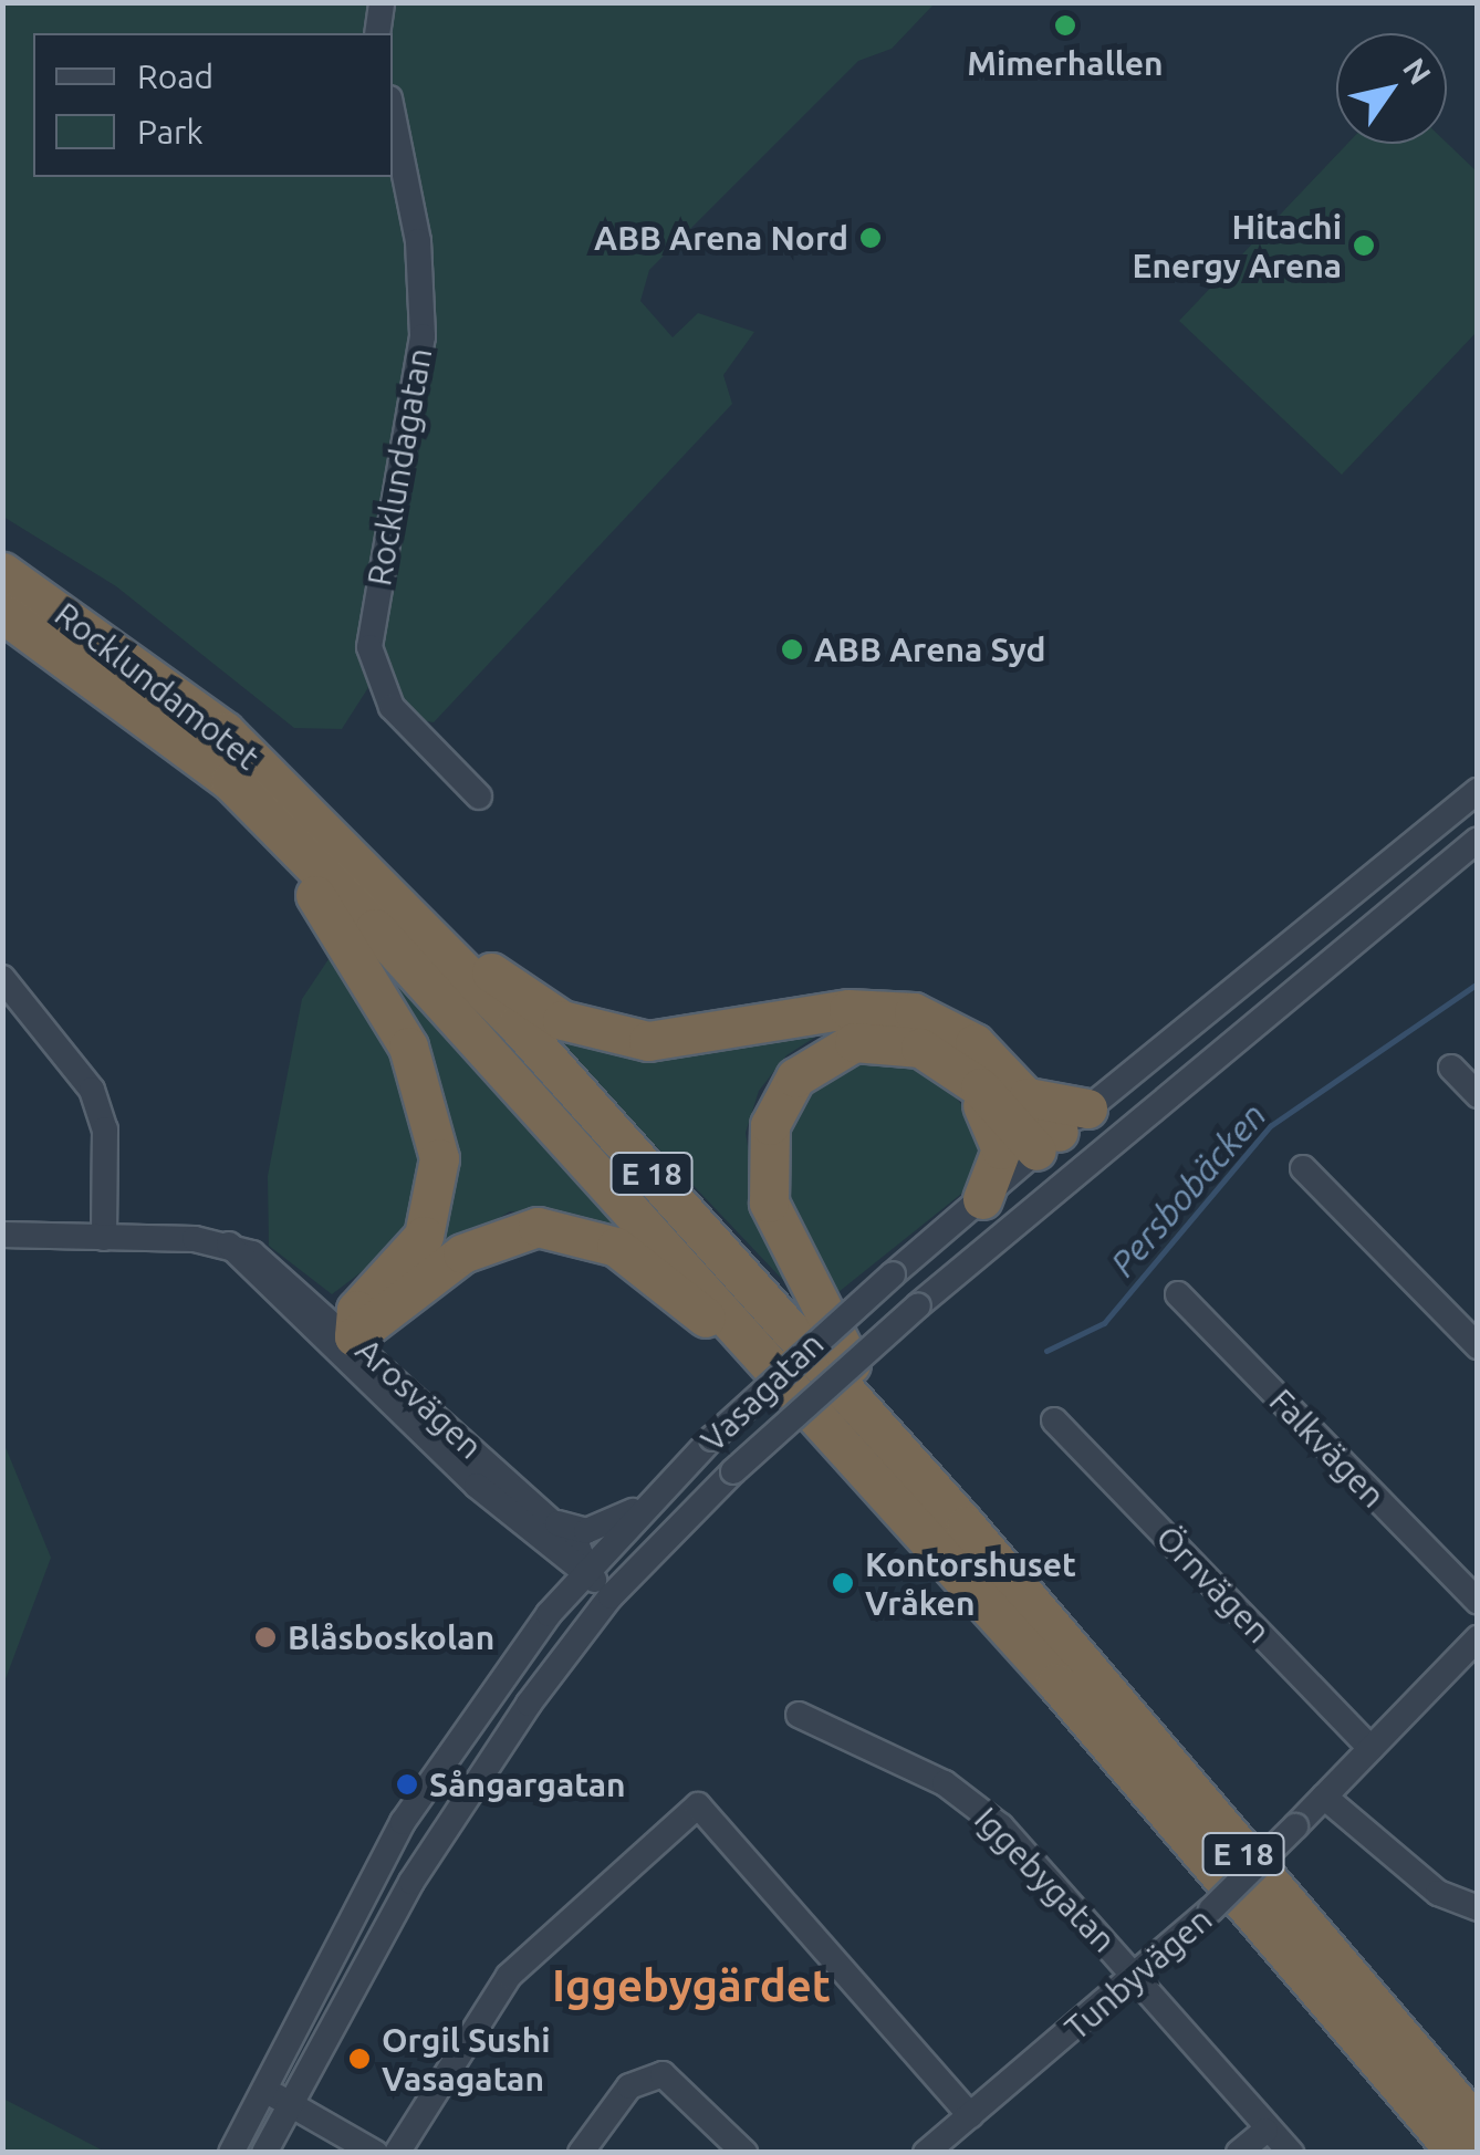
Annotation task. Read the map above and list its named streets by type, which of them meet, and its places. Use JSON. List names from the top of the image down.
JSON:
{
  "streets": {
    "highway": ["Rocklundamotet", "E 18"],
    "street": [
      "Rocklundagatan",
      "Vasagatan",
      "Arosvägen",
      "Falkvägen",
      "Örnvägen",
      "Iggebygatan",
      "Tunbyvägen"
    ]
  },
  "crossings": [
    ["Rocklundamotet", "E 18"],
    ["E 18", "Vasagatan"],
    ["E 18", "Arosvägen"],
    ["Vasagatan", "Arosvägen"],
    ["Örnvägen", "Tunbyvägen"],
    ["Iggebygatan", "Tunbyvägen"]
  ],
  "districts": ["Iggebygärdet"],
  "water": ["Persbobäcken"],
  "places": [
    "Mimerhallen",
    "ABB Arena Nord",
    "Hitachi Energy Arena",
    "ABB Arena Syd",
    "Kontorshuset Vråken",
    "Blåsboskolan",
    "Sångargatan",
    "Orgil Sushi Vasagatan"
  ],
  "legend": ["Road", "Park"],
  "north": "top right"
}
